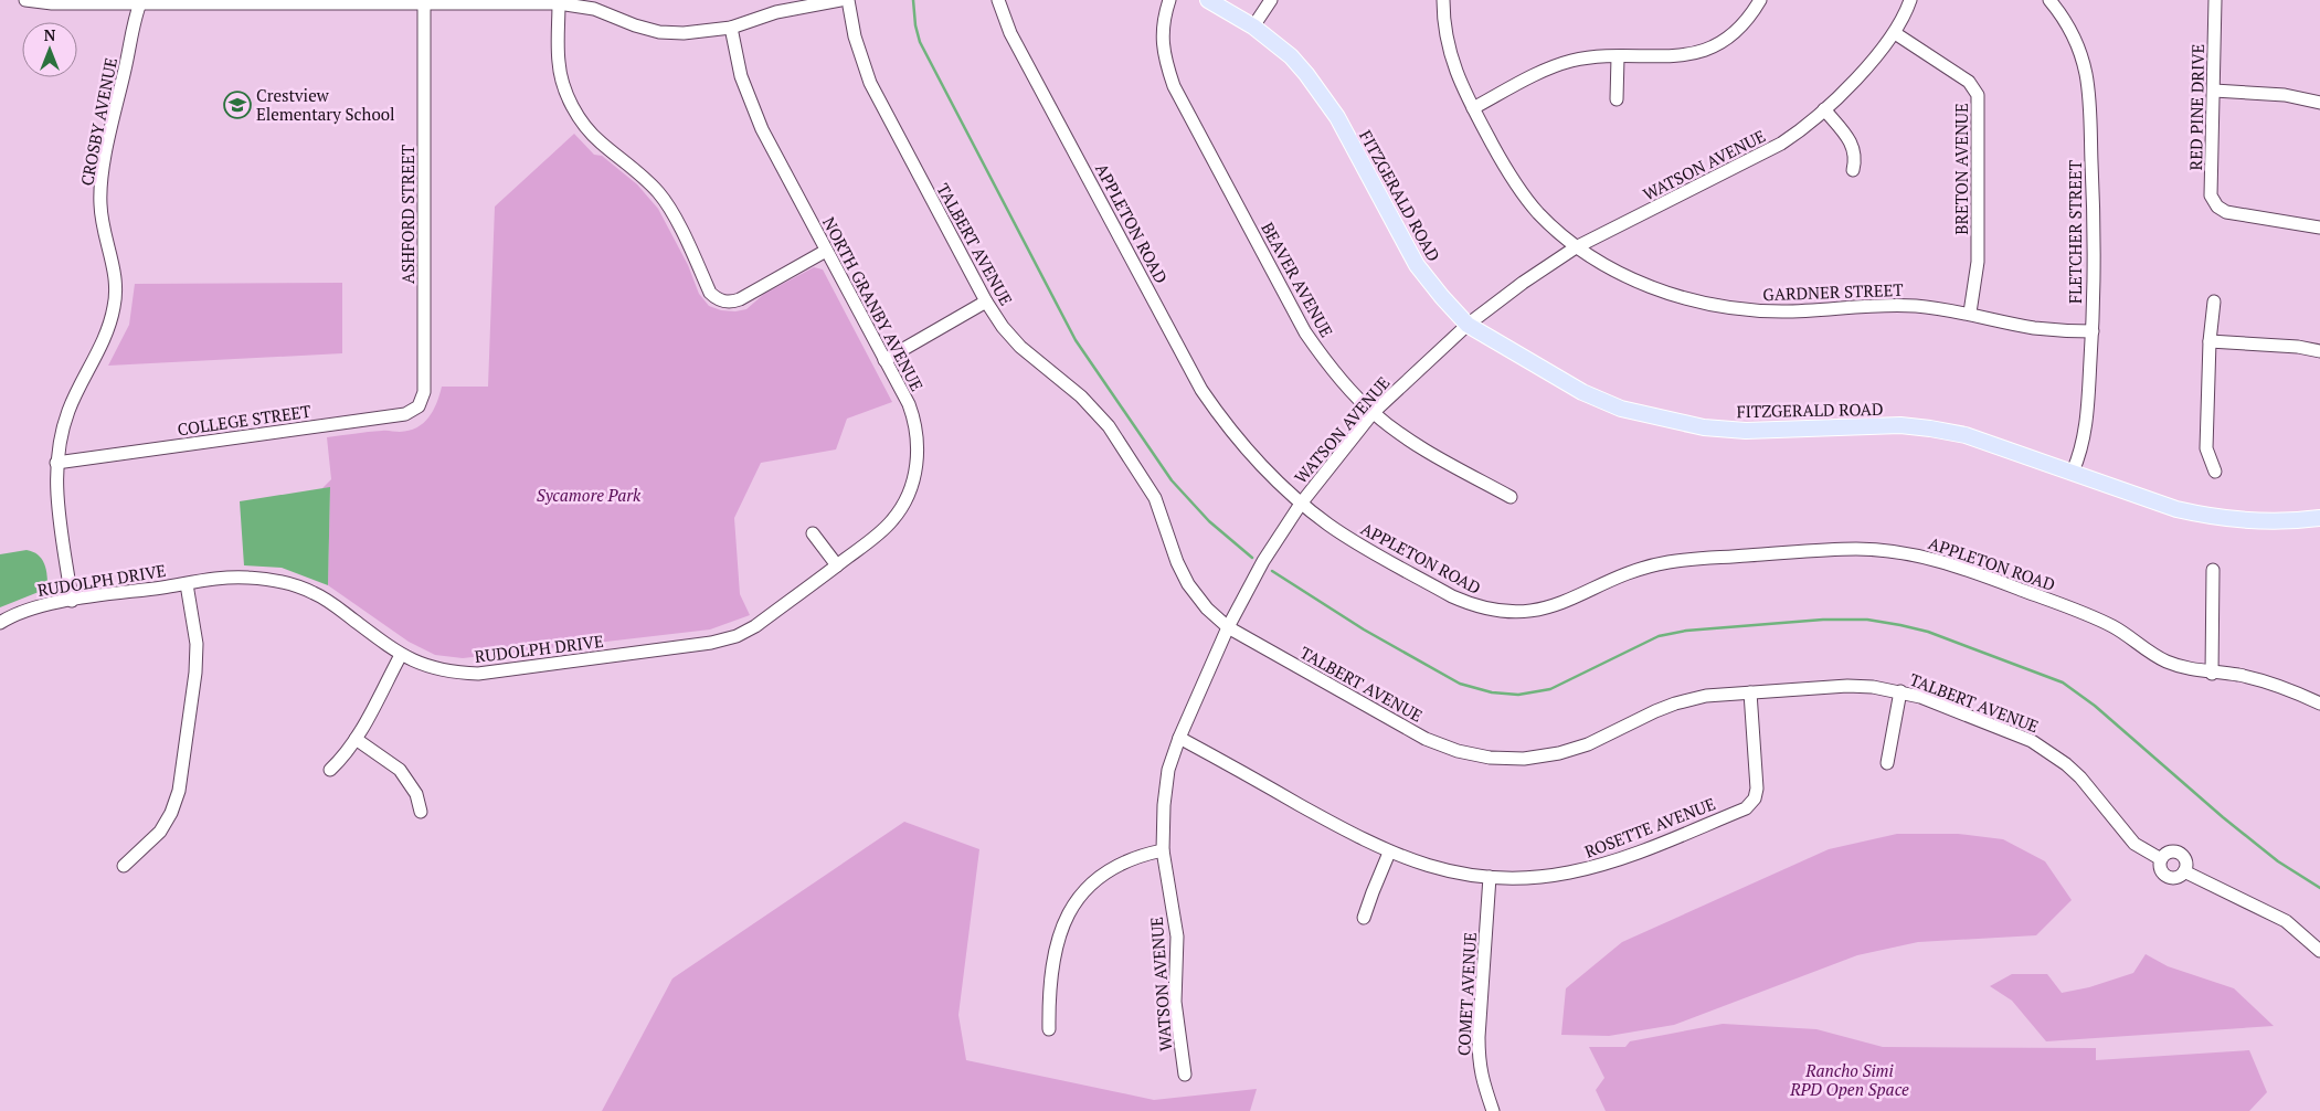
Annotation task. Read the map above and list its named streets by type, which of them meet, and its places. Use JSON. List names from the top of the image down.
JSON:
{
  "streets": {
    "main road": ["FITZGERALD ROAD"],
    "street": [
      "RED PINE DRIVE",
      "CROSBY AVENUE",
      "WATSON AVENUE",
      "BRETON AVENUE",
      "ASHFORD STREET",
      "APPLETON ROAD",
      "FLETCHER STREET",
      "TALBERT AVENUE",
      "BEAVER AVENUE",
      "GARDNER STREET",
      "NORTH GRANBY AVENUE",
      "COLLEGE STREET",
      "RUDOLPH DRIVE",
      "ROSETTE AVENUE",
      "COMET AVENUE"
    ]
  },
  "crossings": [
    ["CROSBY AVENUE", "COLLEGE STREET"],
    ["CROSBY AVENUE", "RUDOLPH DRIVE"],
    ["WATSON AVENUE", "BRETON AVENUE"],
    ["WATSON AVENUE", "FITZGERALD ROAD"],
    ["WATSON AVENUE", "APPLETON ROAD"],
    ["WATSON AVENUE", "TALBERT AVENUE"],
    ["WATSON AVENUE", "BEAVER AVENUE"],
    ["WATSON AVENUE", "GARDNER STREET"],
    ["WATSON AVENUE", "ROSETTE AVENUE"],
    ["BRETON AVENUE", "GARDNER STREET"],
    ["FITZGERALD ROAD", "FLETCHER STREET"],
    ["ASHFORD STREET", "COLLEGE STREET"],
    ["FLETCHER STREET", "GARDNER STREET"],
    ["TALBERT AVENUE", "ROSETTE AVENUE"],
    ["NORTH GRANBY AVENUE", "RUDOLPH DRIVE"],
    ["ROSETTE AVENUE", "COMET AVENUE"]
  ],
  "parks": ["Sycamore Park", "Rancho Simi RPD Open Space"],
  "places": {
    "school or university": ["Crestview Elementary School"]
  },
  "north": "top"
}
